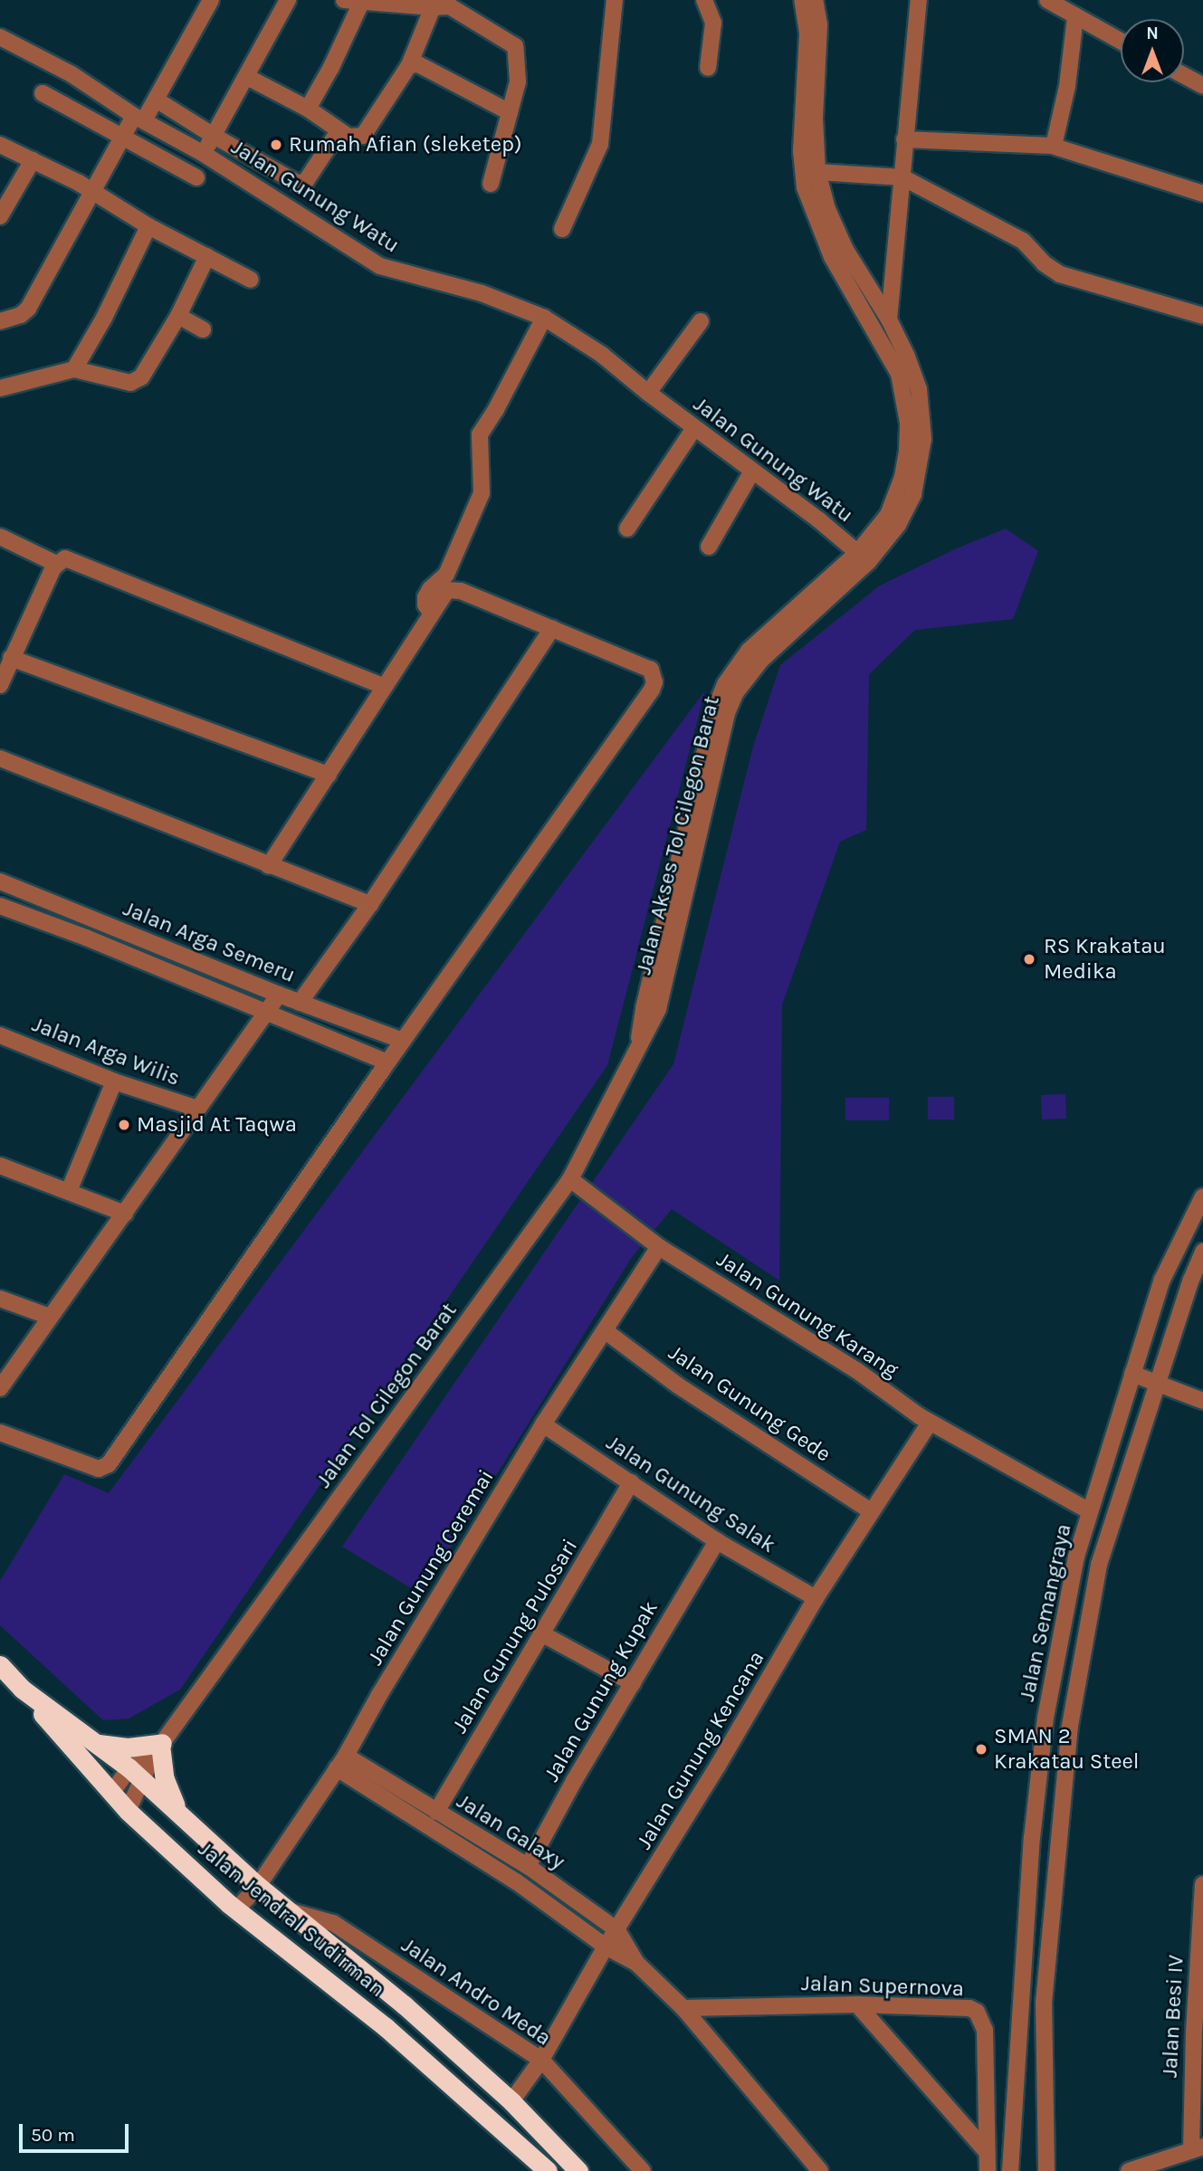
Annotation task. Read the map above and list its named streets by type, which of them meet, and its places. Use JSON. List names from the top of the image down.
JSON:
{
  "streets": {
    "highway": ["Jalan Jendral Sudirman"],
    "street": [
      "Jalan Gunung Watu",
      "Jalan Akses Tol Cilegon Barat",
      "Jalan Arga Semeru",
      "Jalan Arga Wilis",
      "Jalan Gunung Karang",
      "Jalan Tol Cilegon Barat",
      "Jalan Gunung Gede",
      "Jalan Gunung Salak",
      "Jalan Gunung Ceremai",
      "Jalan Semangraya",
      "Jalan Gunung Pulosari",
      "Jalan Gunung Kupak",
      "Jalan Gunung Kencana",
      "Jalan Galaxy",
      "Jalan Supernova",
      "Jalan Andro Meda",
      "Jalan Besi IV"
    ]
  },
  "crossings": [
    ["Jalan Gunung Watu", "Jalan Akses Tol Cilegon Barat"],
    ["Jalan Akses Tol Cilegon Barat", "Jalan Tol Cilegon Barat"],
    ["Jalan Gunung Karang", "Jalan Tol Cilegon Barat"],
    ["Jalan Gunung Karang", "Jalan Gunung Ceremai"],
    ["Jalan Gunung Karang", "Jalan Semangraya"],
    ["Jalan Gunung Karang", "Jalan Gunung Kencana"],
    ["Jalan Gunung Gede", "Jalan Gunung Ceremai"],
    ["Jalan Gunung Gede", "Jalan Gunung Kencana"],
    ["Jalan Gunung Salak", "Jalan Gunung Ceremai"],
    ["Jalan Gunung Salak", "Jalan Gunung Pulosari"],
    ["Jalan Gunung Salak", "Jalan Gunung Kupak"],
    ["Jalan Gunung Salak", "Jalan Gunung Kencana"],
    ["Jalan Gunung Ceremai", "Jalan Galaxy"],
    ["Jalan Gunung Ceremai", "Jalan Jendral Sudirman"],
    ["Jalan Gunung Pulosari", "Jalan Galaxy"],
    ["Jalan Gunung Kupak", "Jalan Galaxy"],
    ["Jalan Gunung Kencana", "Jalan Galaxy"],
    ["Jalan Gunung Kencana", "Jalan Andro Meda"],
    ["Jalan Galaxy", "Jalan Supernova"]
  ],
  "places": [
    "Rumah Afian (sleketep)",
    "RS Krakatau Medika",
    "Masjid At Taqwa",
    "SMAN 2 Krakatau Steel"
  ],
  "scale_bar": "50 m",
  "north": "top"
}
